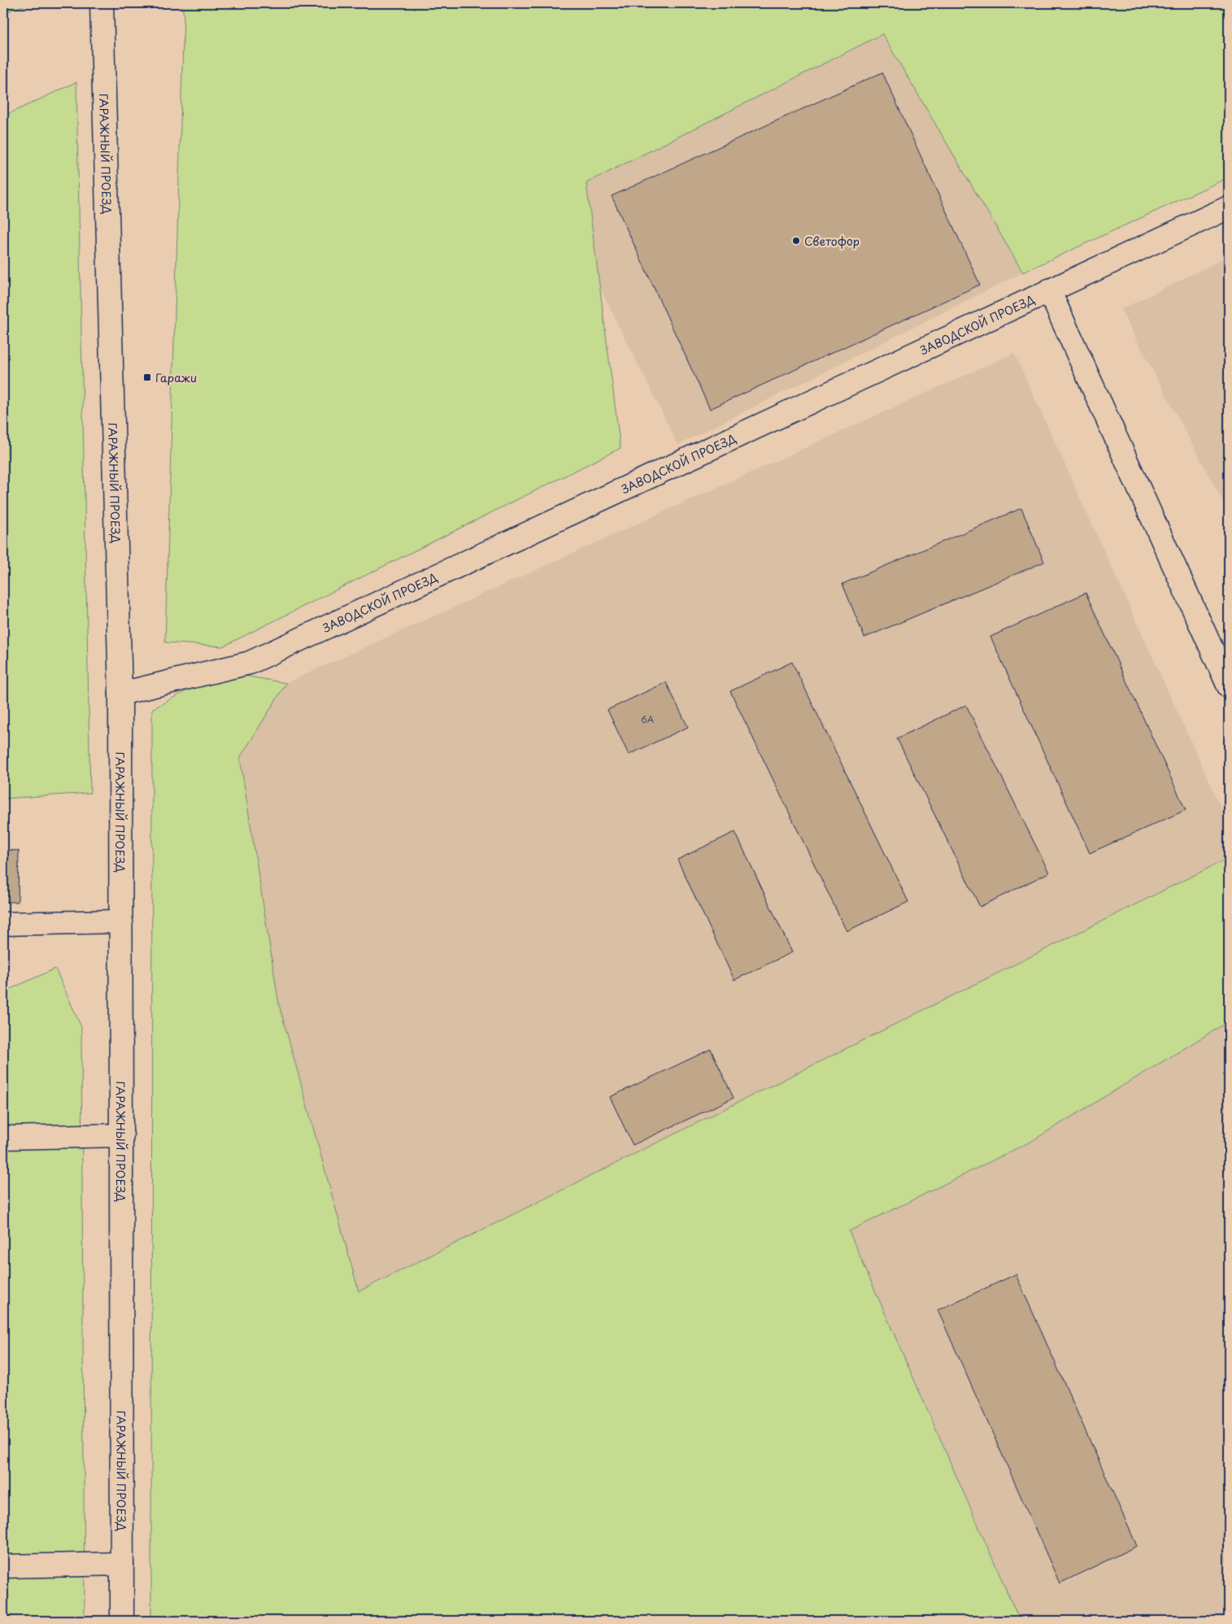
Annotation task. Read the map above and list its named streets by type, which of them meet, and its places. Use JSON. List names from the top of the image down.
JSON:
{
  "streets": {
    "street": ["ГАРАЖНЫЙ ПРОЕЗД", "ЗАВОДСКОЙ ПРОЕЗД"]
  },
  "crossings": [
    ["ГАРАЖНЫЙ ПРОЕЗД", "ЗАВОДСКОЙ ПРОЕЗД"]
  ],
  "places": {
    "other": ["Светофор"],
    "transit": ["Гаражи"]
  },
  "house_numbers": ["6А"]
}
